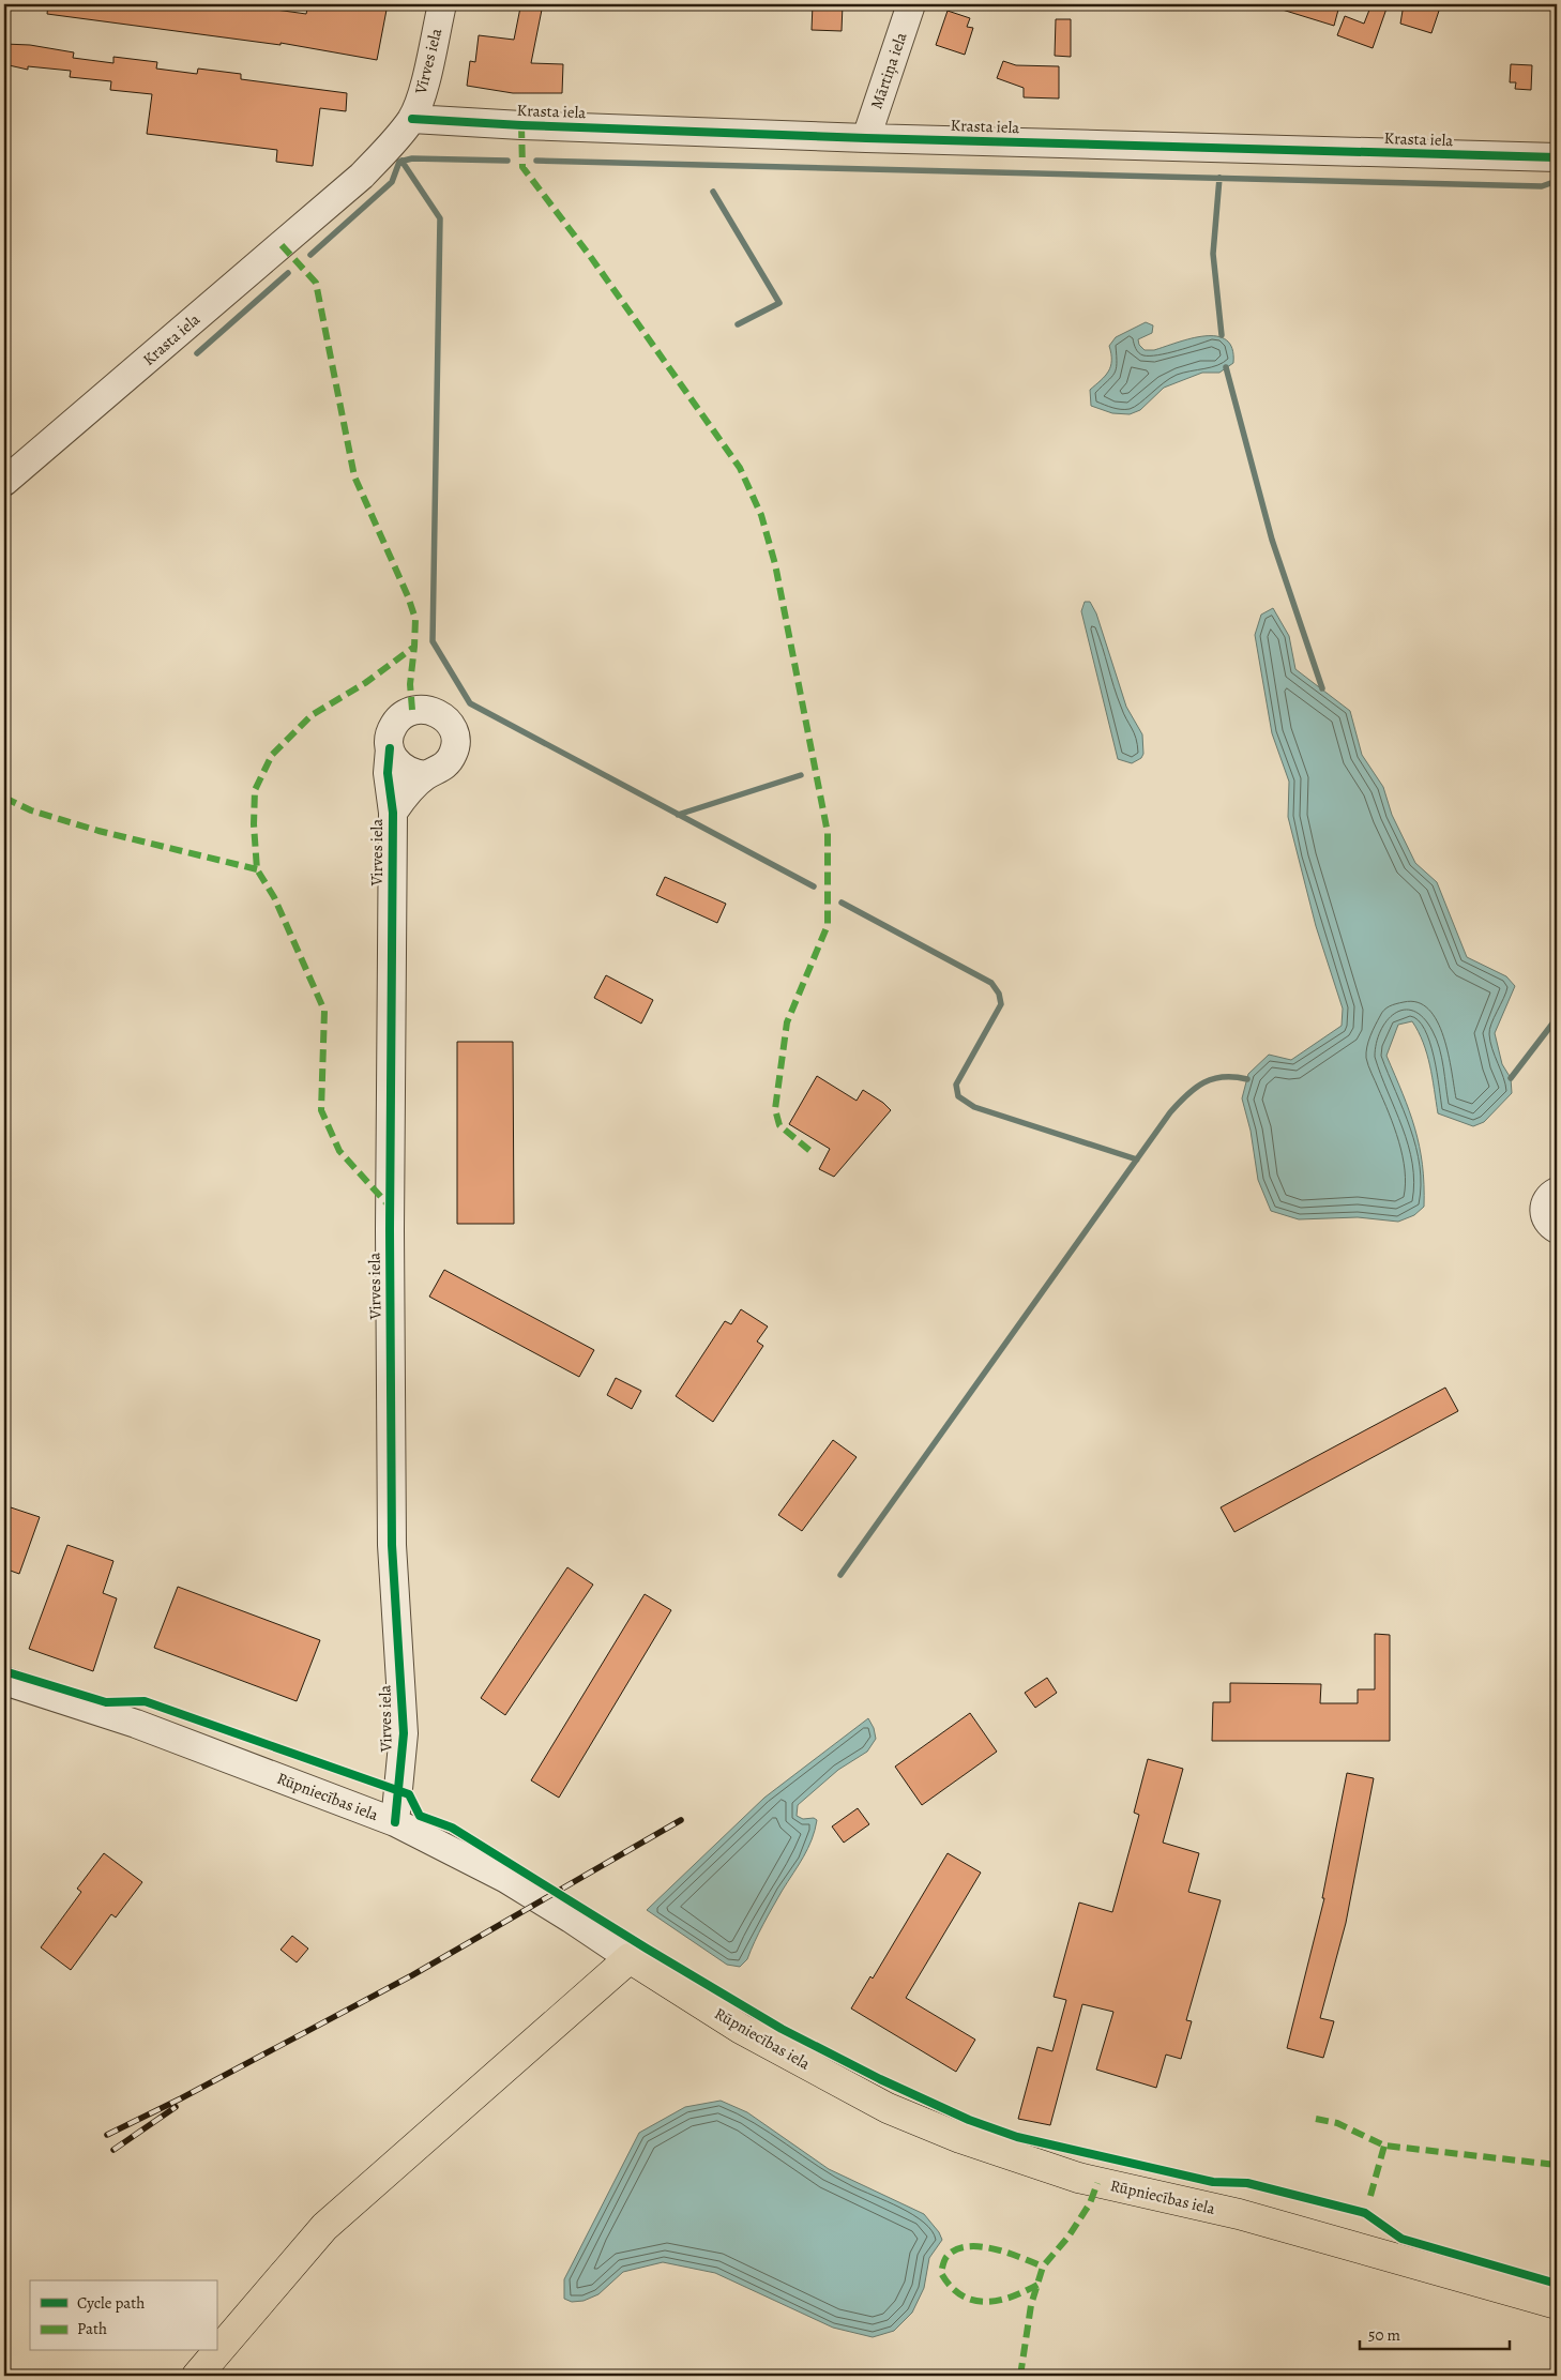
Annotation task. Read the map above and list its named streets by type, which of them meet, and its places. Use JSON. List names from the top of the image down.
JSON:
{
  "streets": {
    "main road": ["Rūpniecības iela"],
    "street": ["Virves iela", "Mārtiņa iela", "Krasta iela"]
  },
  "crossings": [
    ["Virves iela", "Krasta iela"],
    ["Virves iela", "Rūpniecības iela"],
    ["Mārtiņa iela", "Krasta iela"]
  ],
  "legend": ["Cycle path", "Path"],
  "scale_bar": "50 m"
}
